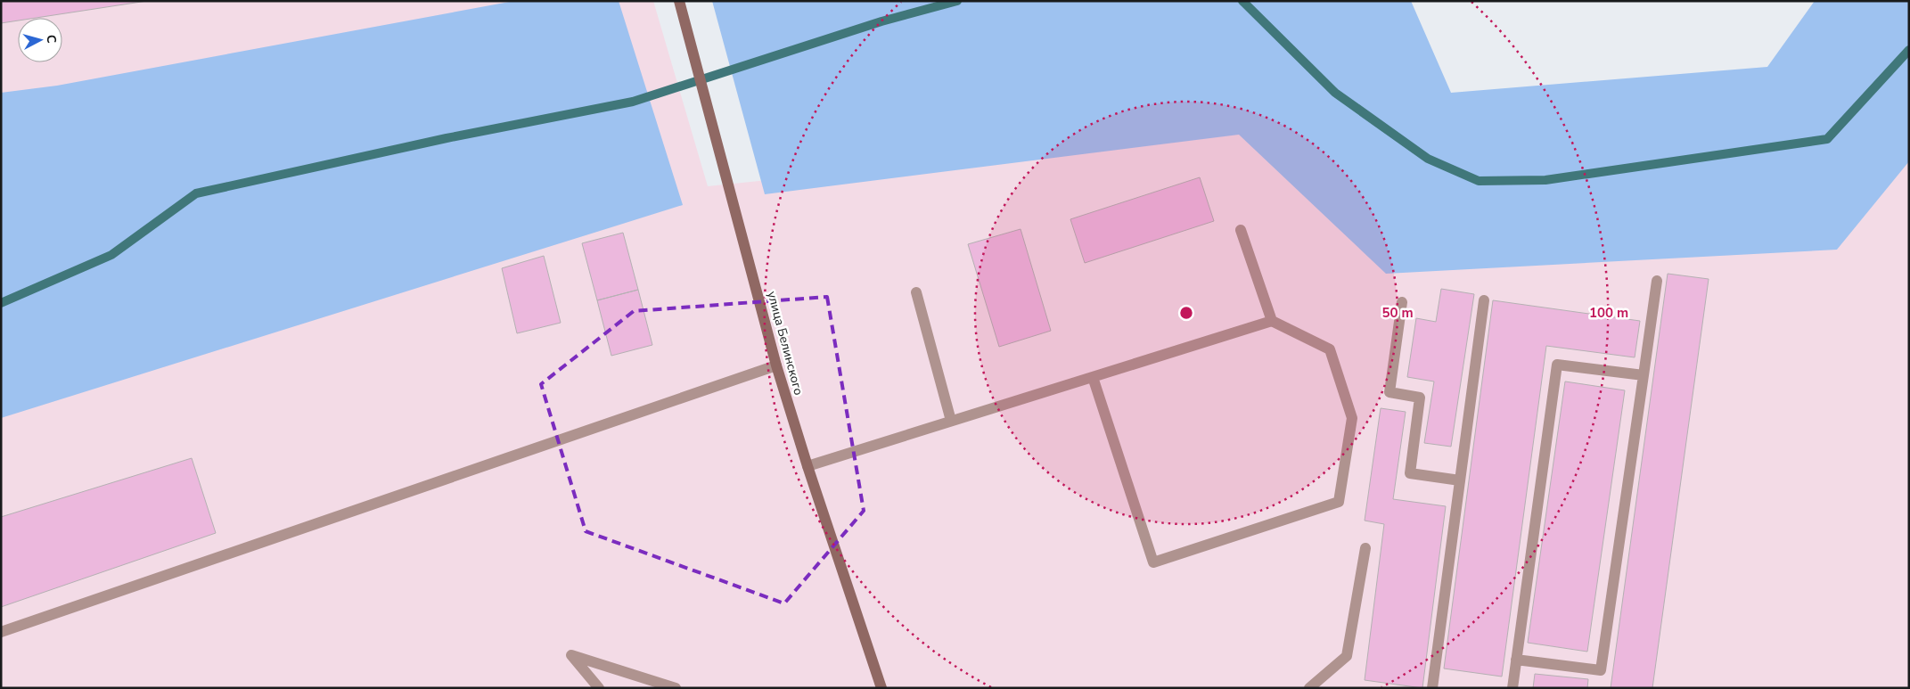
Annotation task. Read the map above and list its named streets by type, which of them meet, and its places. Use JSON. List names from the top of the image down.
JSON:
{
  "streets": {
    "street": ["улица Белинского"]
  },
  "north": "right",
  "rings": ["50 m", "100 m"]
}
